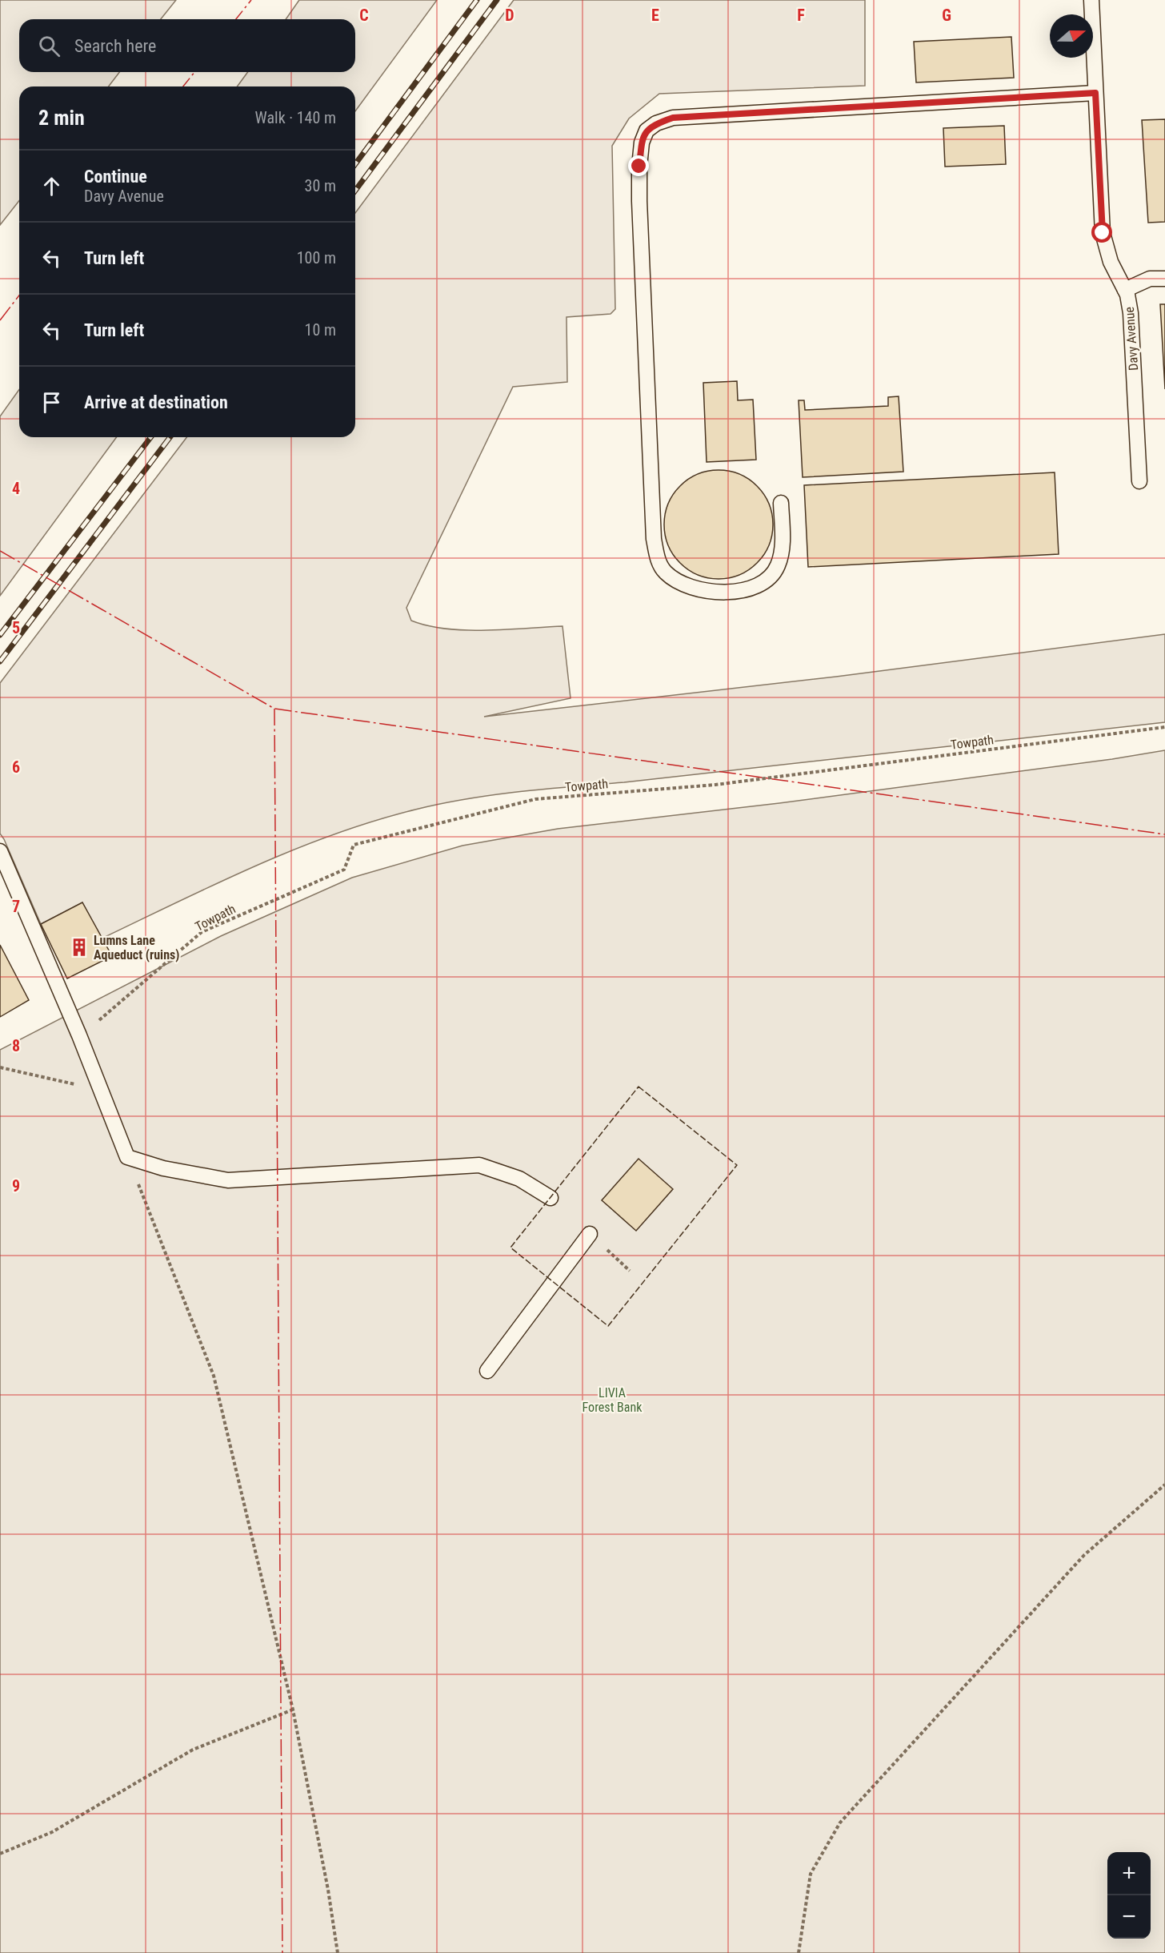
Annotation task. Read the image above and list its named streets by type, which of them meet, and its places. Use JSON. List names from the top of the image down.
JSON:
{
  "streets": {
    "lane": ["Davy Avenue"],
    "path": ["Towpath"]
  },
  "parks": ["LIVIA Forest Bank"],
  "places": {
    "building": ["Lumns Lane Aqueduct (ruins)"]
  },
  "north": "right",
  "page": {
    "search": "Search here",
    "heading": ["2 min", "Walk · 140 m"],
    "list": [
      ["Continue", "Davy Avenue", "30 m"],
      ["Turn left", "100 m"],
      ["Turn left", "10 m"],
      "Arrive at destination"
    ],
    "map_buttons": ["+", "−"]
  },
  "grid": {
    "columns": [
      "C",
      "D",
      "E",
      "F",
      "G"
    ],
    "rows": [
      "4",
      "5",
      "6",
      "7",
      "8",
      "9"
    ]
  }
}
